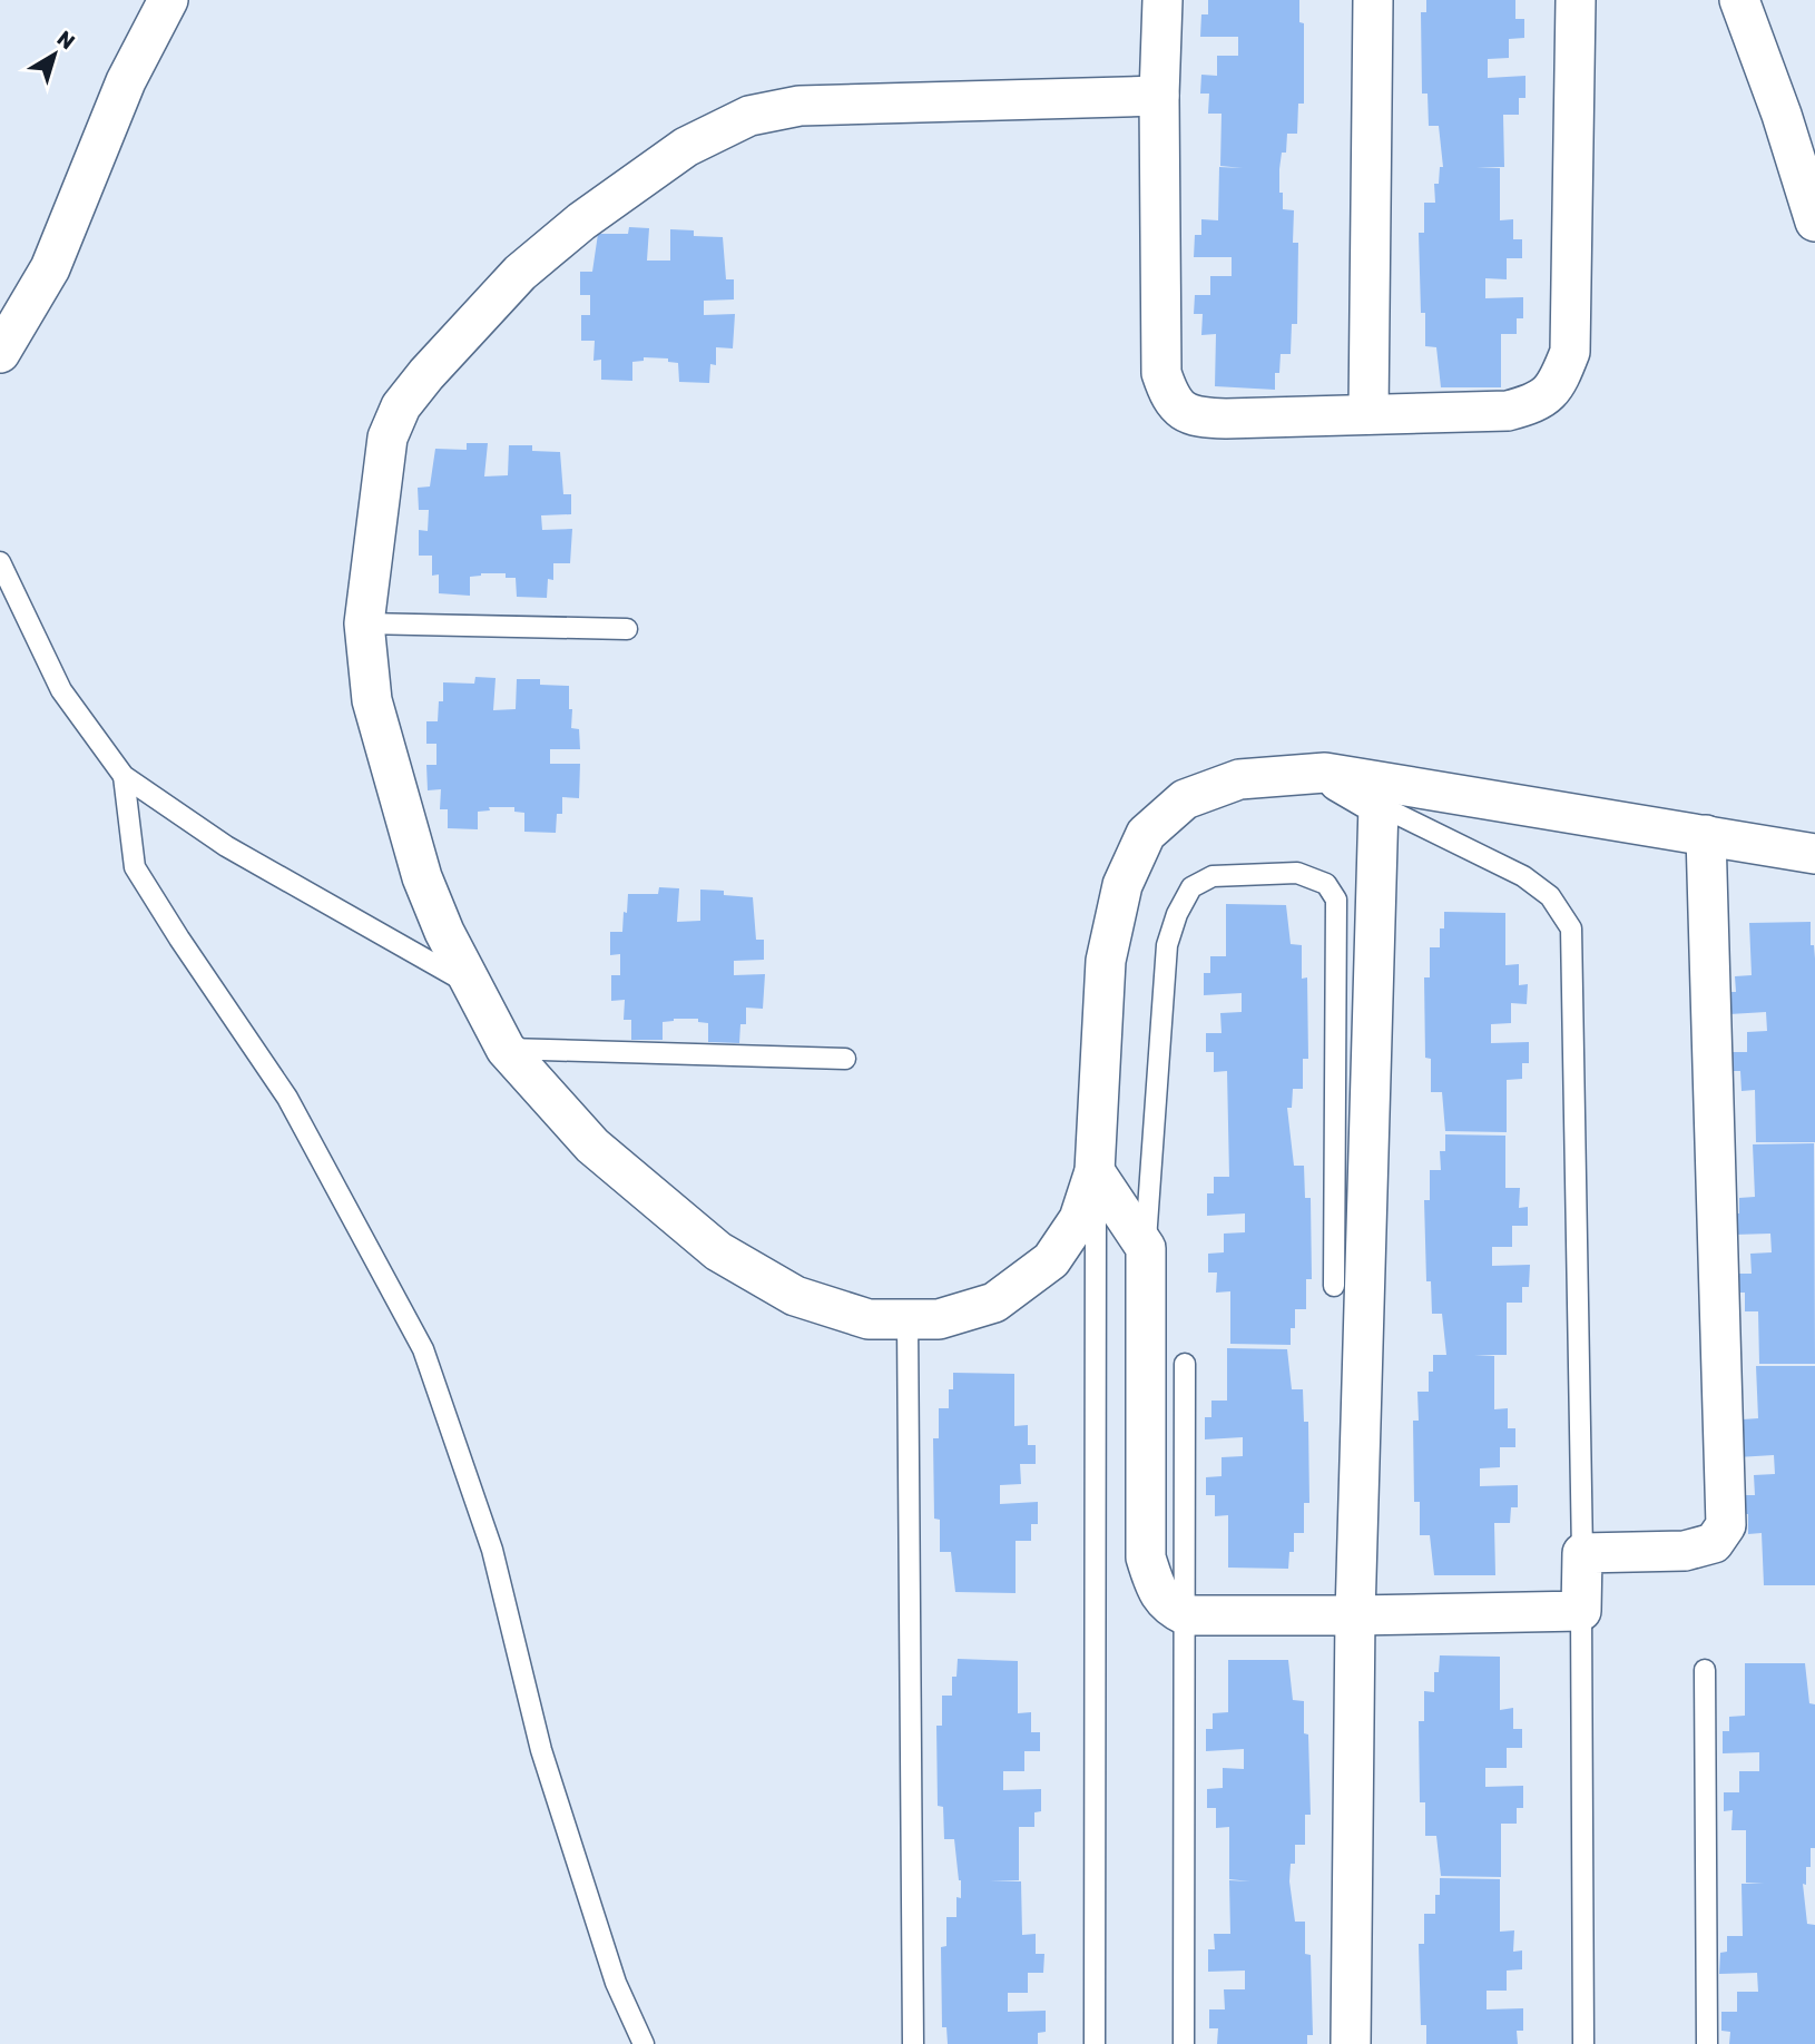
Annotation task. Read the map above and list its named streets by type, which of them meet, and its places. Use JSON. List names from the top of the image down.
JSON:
{
  "north": "top right"
}
